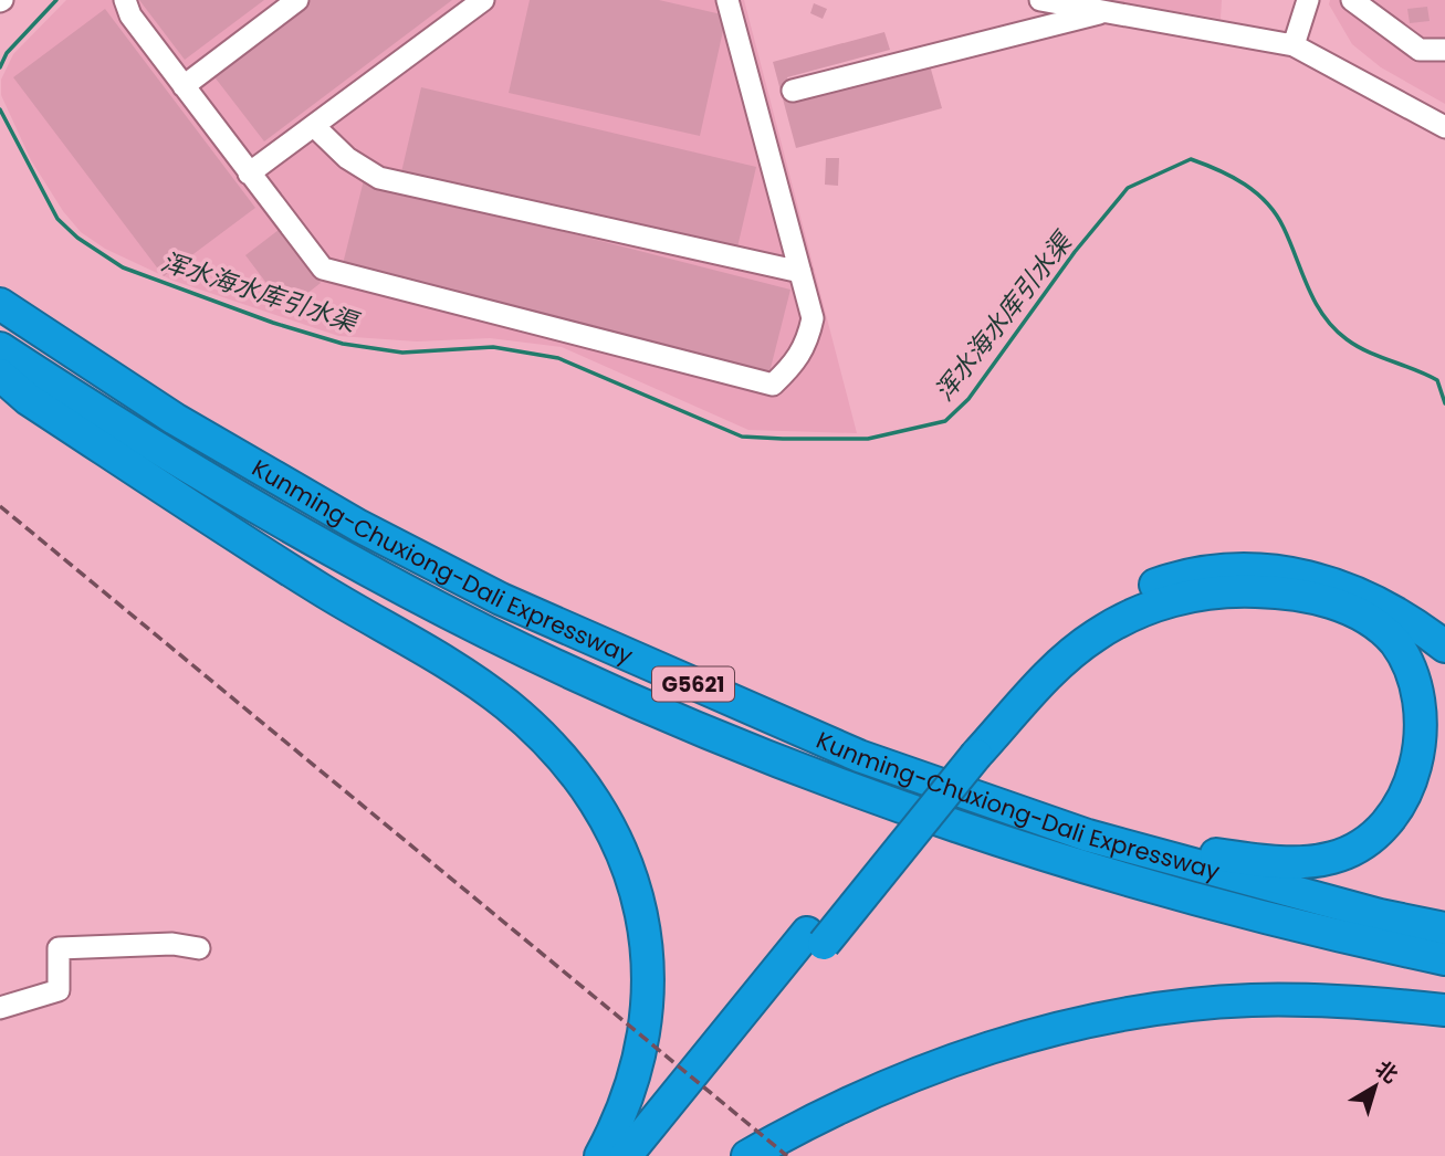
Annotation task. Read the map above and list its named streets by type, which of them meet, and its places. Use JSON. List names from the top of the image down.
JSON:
{
  "streets": {
    "highway": ["Kunming-Chuxiong-Dali Expressway", "G5621"]
  },
  "water": ["浑水海水库引水渠"],
  "north": "top right"
}
